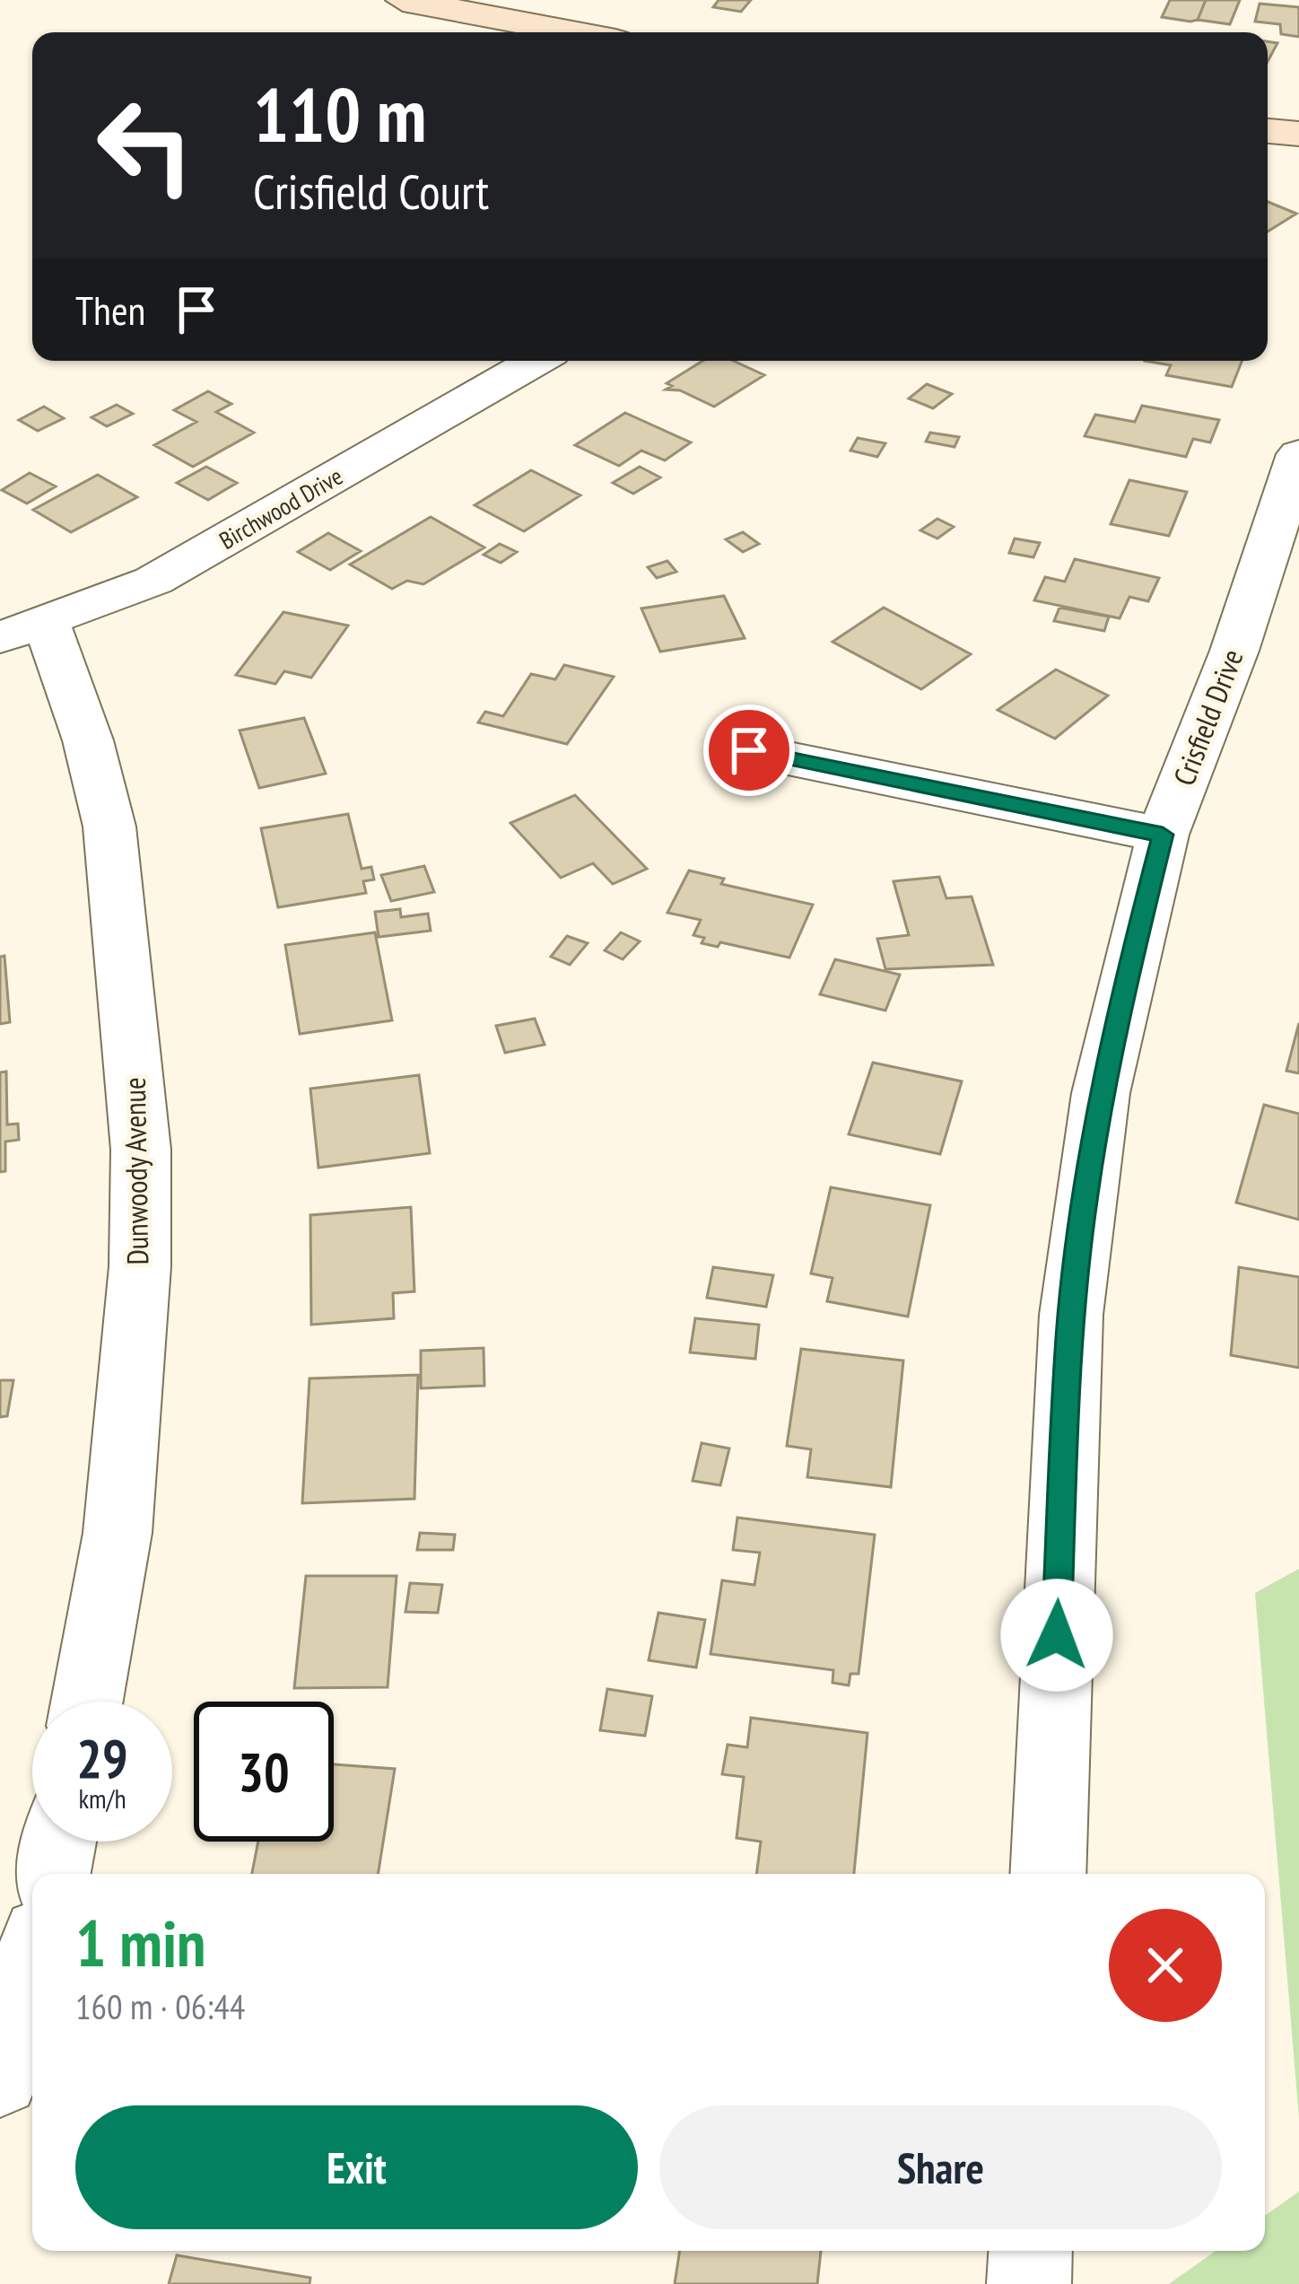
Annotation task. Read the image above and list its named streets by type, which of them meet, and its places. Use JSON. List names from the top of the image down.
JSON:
{
  "streets": {
    "street": ["Birchwood Drive", "Crisfield Drive", "Dunwoody Avenue"]
  },
  "crossings": [
    ["Birchwood Drive", "Dunwoody Avenue"]
  ],
  "page": {
    "turn": ["110 m", "Crisfield Court"],
    "then": "Then",
    "speed": "29 km/h",
    "limit": "30",
    "heading": ["1 min", "160 m · 06:44"],
    "buttons": ["Exit", "Share"]
  }
}
